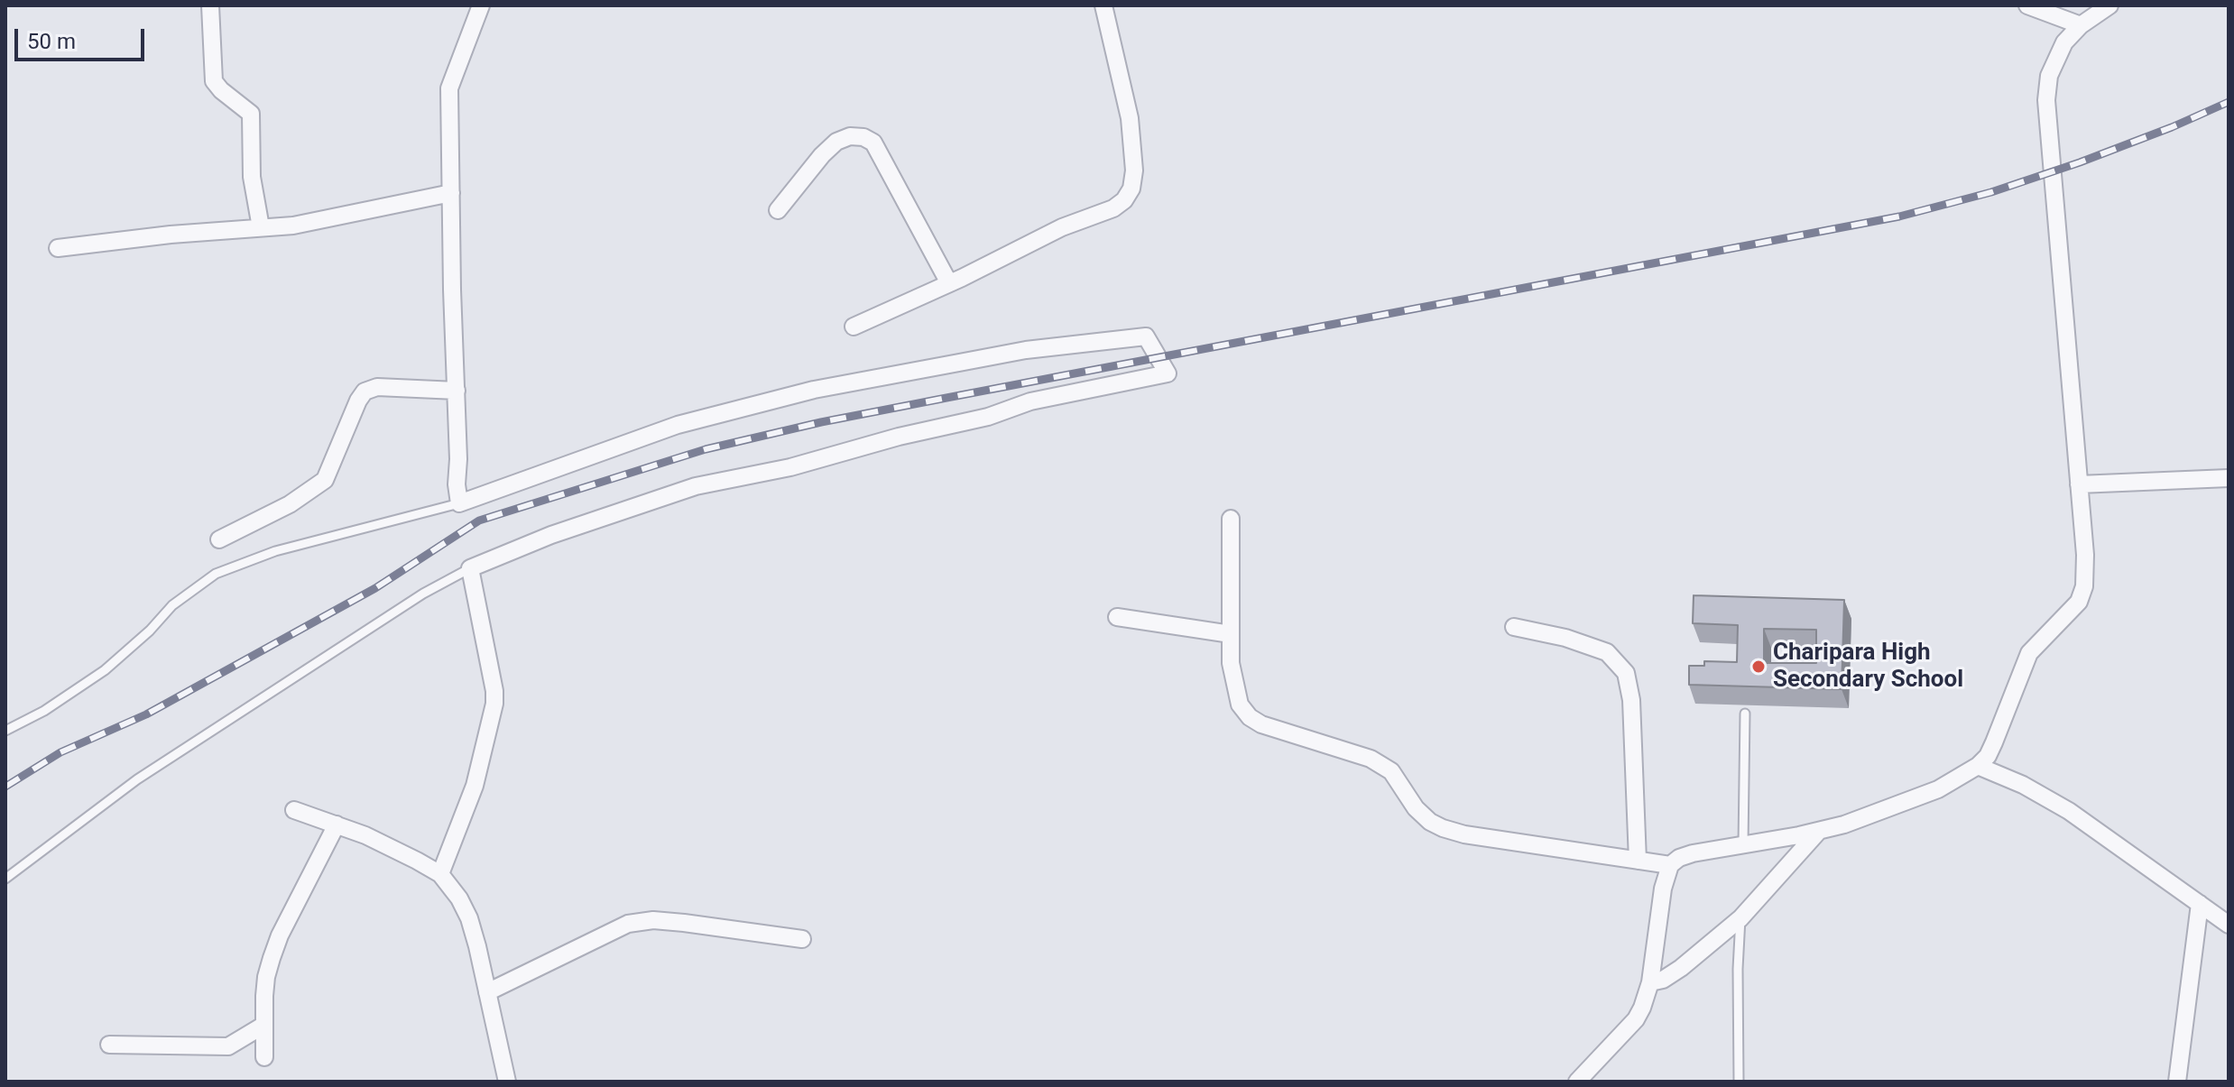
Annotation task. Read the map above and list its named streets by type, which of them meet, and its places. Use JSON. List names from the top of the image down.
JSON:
{
  "places": ["Charipara High Secondary School"],
  "scale_bar": "50 m"
}
